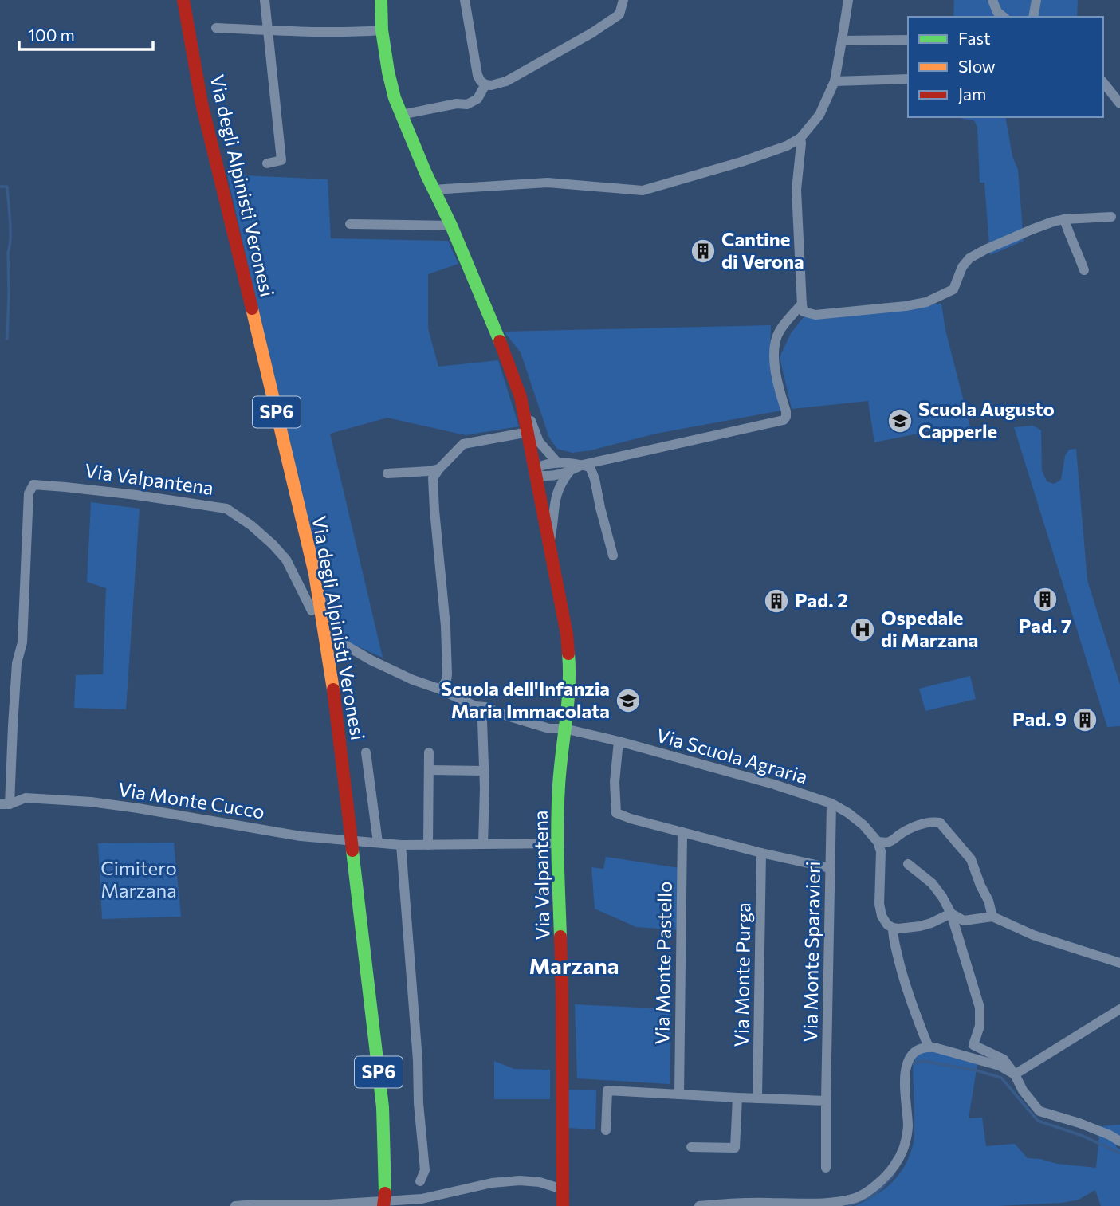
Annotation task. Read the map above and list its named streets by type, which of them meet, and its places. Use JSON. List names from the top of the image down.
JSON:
{
  "streets": {
    "main road": ["Via degli Alpinisti Veronesi", "SP6", "Via Valpantena"],
    "street": [
      "Via Scuola Agraria",
      "Via Monte Cucco",
      "Via Monte Sparavieri",
      "Via Monte Pastello",
      "Via Monte Purga"
    ]
  },
  "crossings": [
    ["Via Valpantena", "Via Scuola Agraria"],
    ["Via Valpantena", "Via Monte Cucco"],
    ["Via Scuola Agraria", "Via Monte Sparavieri"]
  ],
  "districts": ["Marzana"],
  "parks": ["Cimitero Marzana"],
  "places": {
    "building": [
      "Cantine di Verona",
      "Pad. 7",
      "Pad. 2",
      "Pad. 9"
    ],
    "school or university": ["Scuola Augusto Capperle", "Scuola dell'Infanzia Maria Immacolata"],
    "hospital": ["Ospedale di Marzana"]
  },
  "legend": ["Fast", "Slow", "Jam"],
  "scale_bar": "100 m"
}
